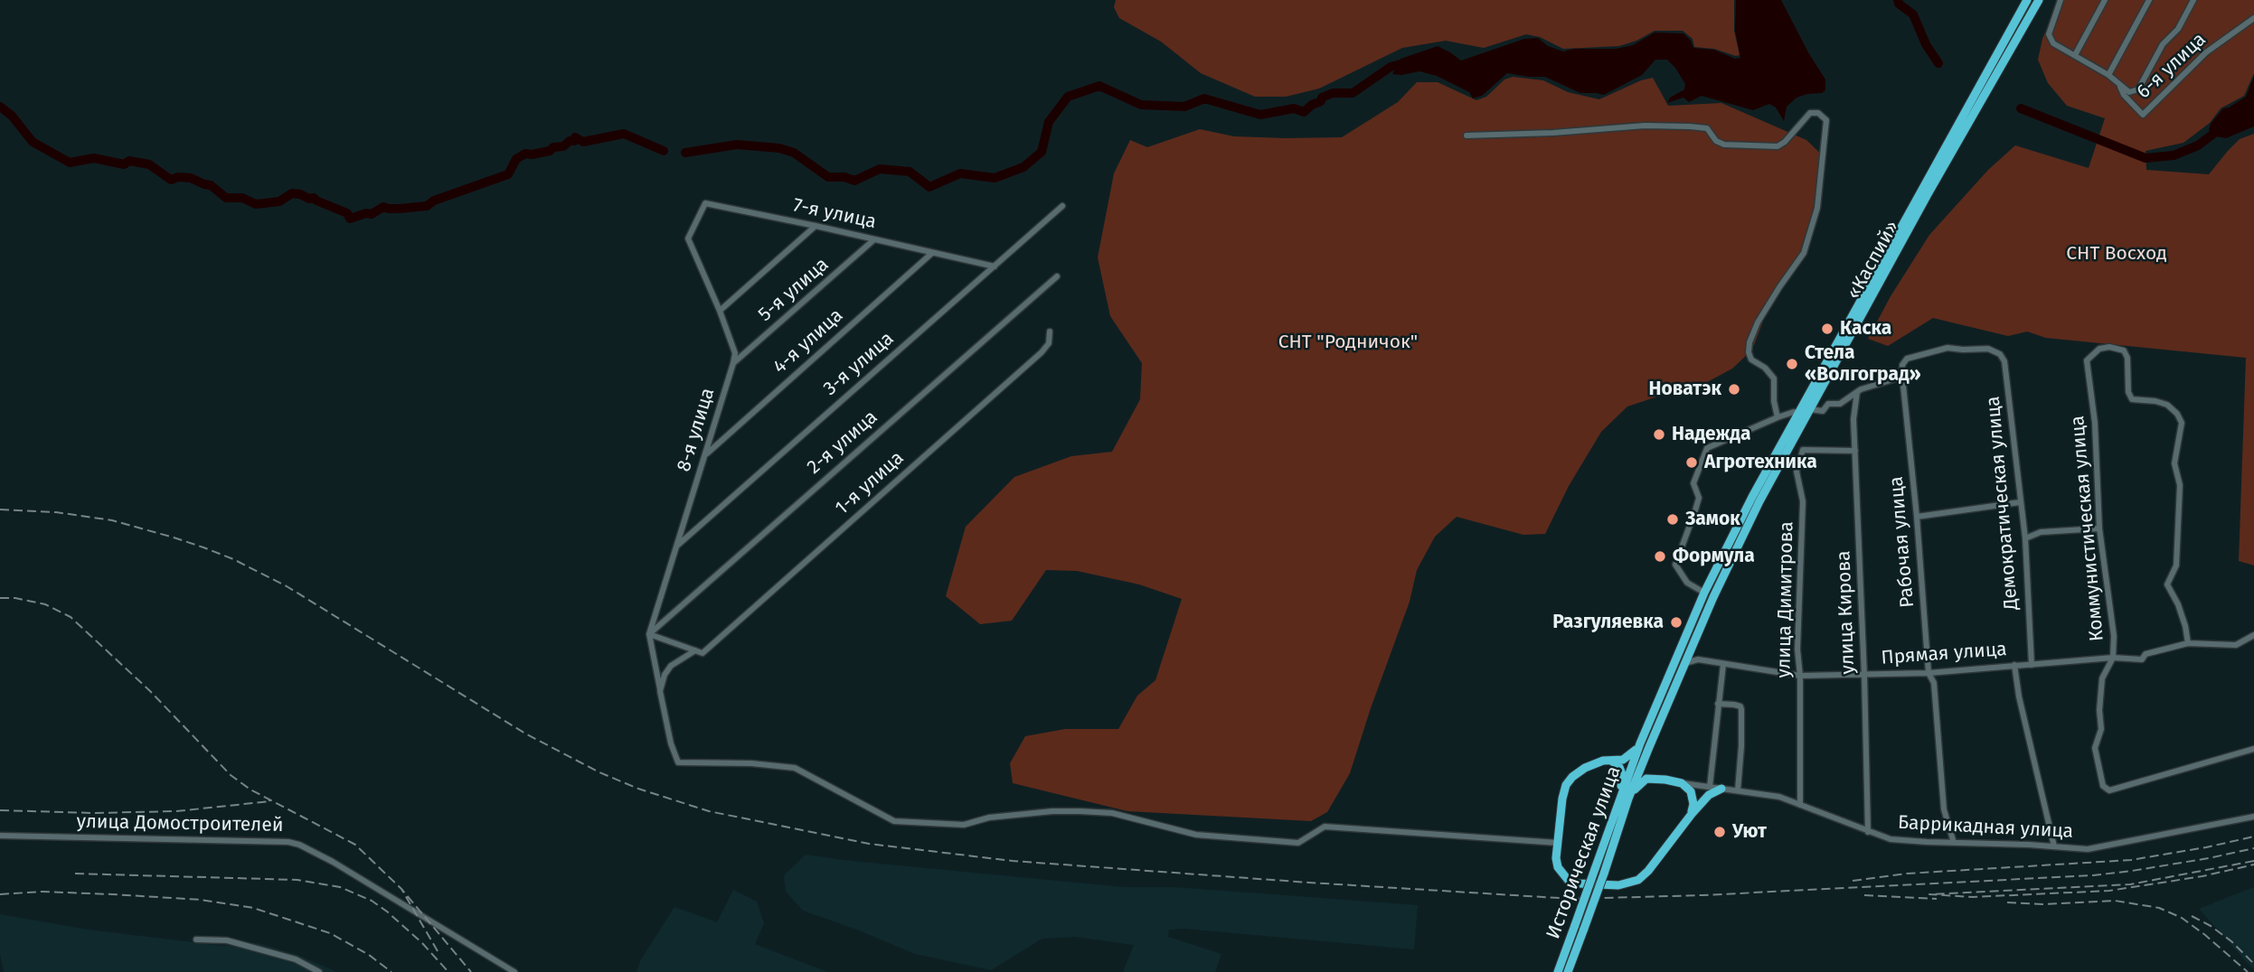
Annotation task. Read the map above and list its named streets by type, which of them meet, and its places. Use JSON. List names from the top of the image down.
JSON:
{
  "streets": {
    "highway": ["«Каспий»", "Историческая улица"],
    "street": [
      "6-я улица",
      "7-я улица",
      "5-я улица",
      "4-я улица",
      "3-я улица",
      "8-я улица",
      "2-я улица",
      "1-я улица",
      "Демократическая улица",
      "Коммунистическая улица",
      "Рабочая улица",
      "улица Димитрова",
      "улица Кирова",
      "Прямая улица",
      "улица Домостроителей",
      "Баррикадная улица"
    ]
  },
  "crossings": [
    ["7-я улица", "5-я улица"],
    ["7-я улица", "4-я улица"],
    ["7-я улица", "3-я улица"],
    ["7-я улица", "8-я улица"],
    ["«Каспий»", "Историческая улица"],
    ["5-я улица", "8-я улица"],
    ["4-я улица", "8-я улица"],
    ["3-я улица", "8-я улица"],
    ["8-я улица", "2-я улица"],
    ["Демократическая улица", "Рабочая улица"],
    ["Демократическая улица", "Прямая улица"],
    ["Коммунистическая улица", "Прямая улица"],
    ["Рабочая улица", "Прямая улица"],
    ["Рабочая улица", "Баррикадная улица"],
    ["улица Димитрова", "улица Кирова"],
    ["улица Димитрова", "Прямая улица"],
    ["улица Димитрова", "Баррикадная улица"],
    ["улица Кирова", "Прямая улица"],
    ["улица Кирова", "Баррикадная улица"]
  ],
  "parks": ["СНТ Восход", "СНТ \"Родничок\""],
  "places": [
    "Каска",
    "Стела «Волгоград»",
    "Новатэк",
    "Надежда",
    "Агротехника",
    "Замок",
    "Формула",
    "Разгуляевка",
    "Уют"
  ]
}
